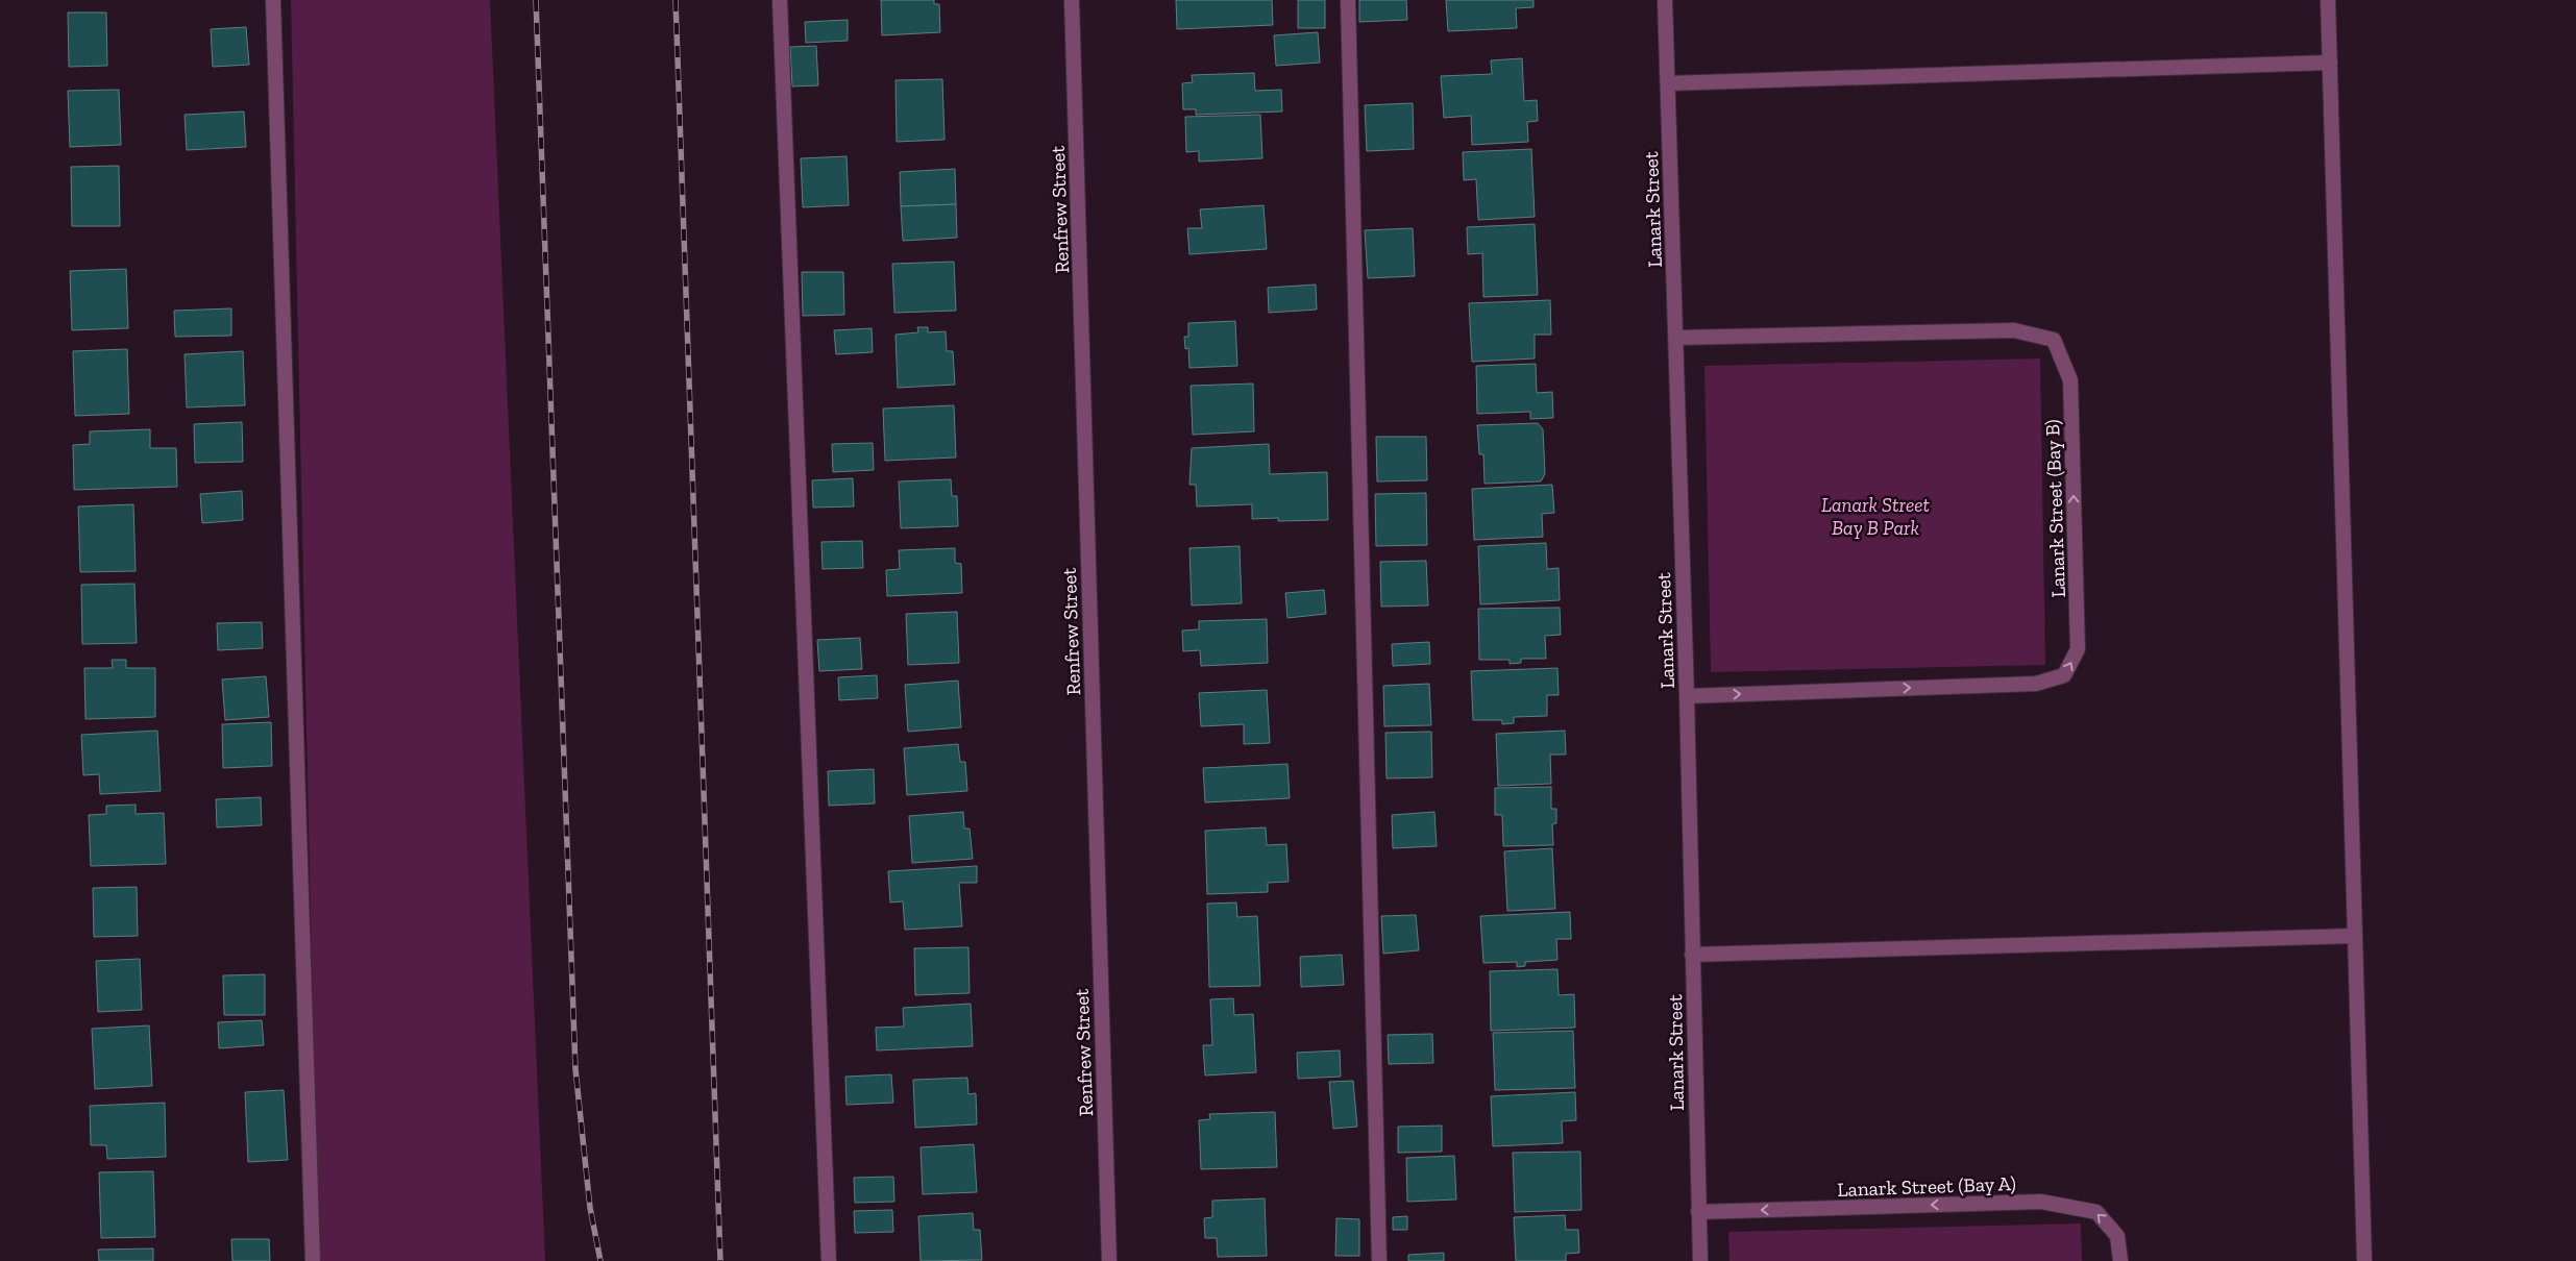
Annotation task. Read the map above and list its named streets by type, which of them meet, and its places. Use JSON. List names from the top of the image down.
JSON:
{
  "streets": {
    "street": [
      "Renfrew Street",
      "Lanark Street",
      "Lanark Street (Bay B)",
      "Lanark Street (Bay A)"
    ]
  },
  "crossings": [
    ["Lanark Street", "Lanark Street (Bay B)"],
    ["Lanark Street", "Lanark Street (Bay A)"]
  ],
  "one_way": ["Lanark Street (Bay A)"],
  "parks": ["Lanark Street Bay B Park"]
}
